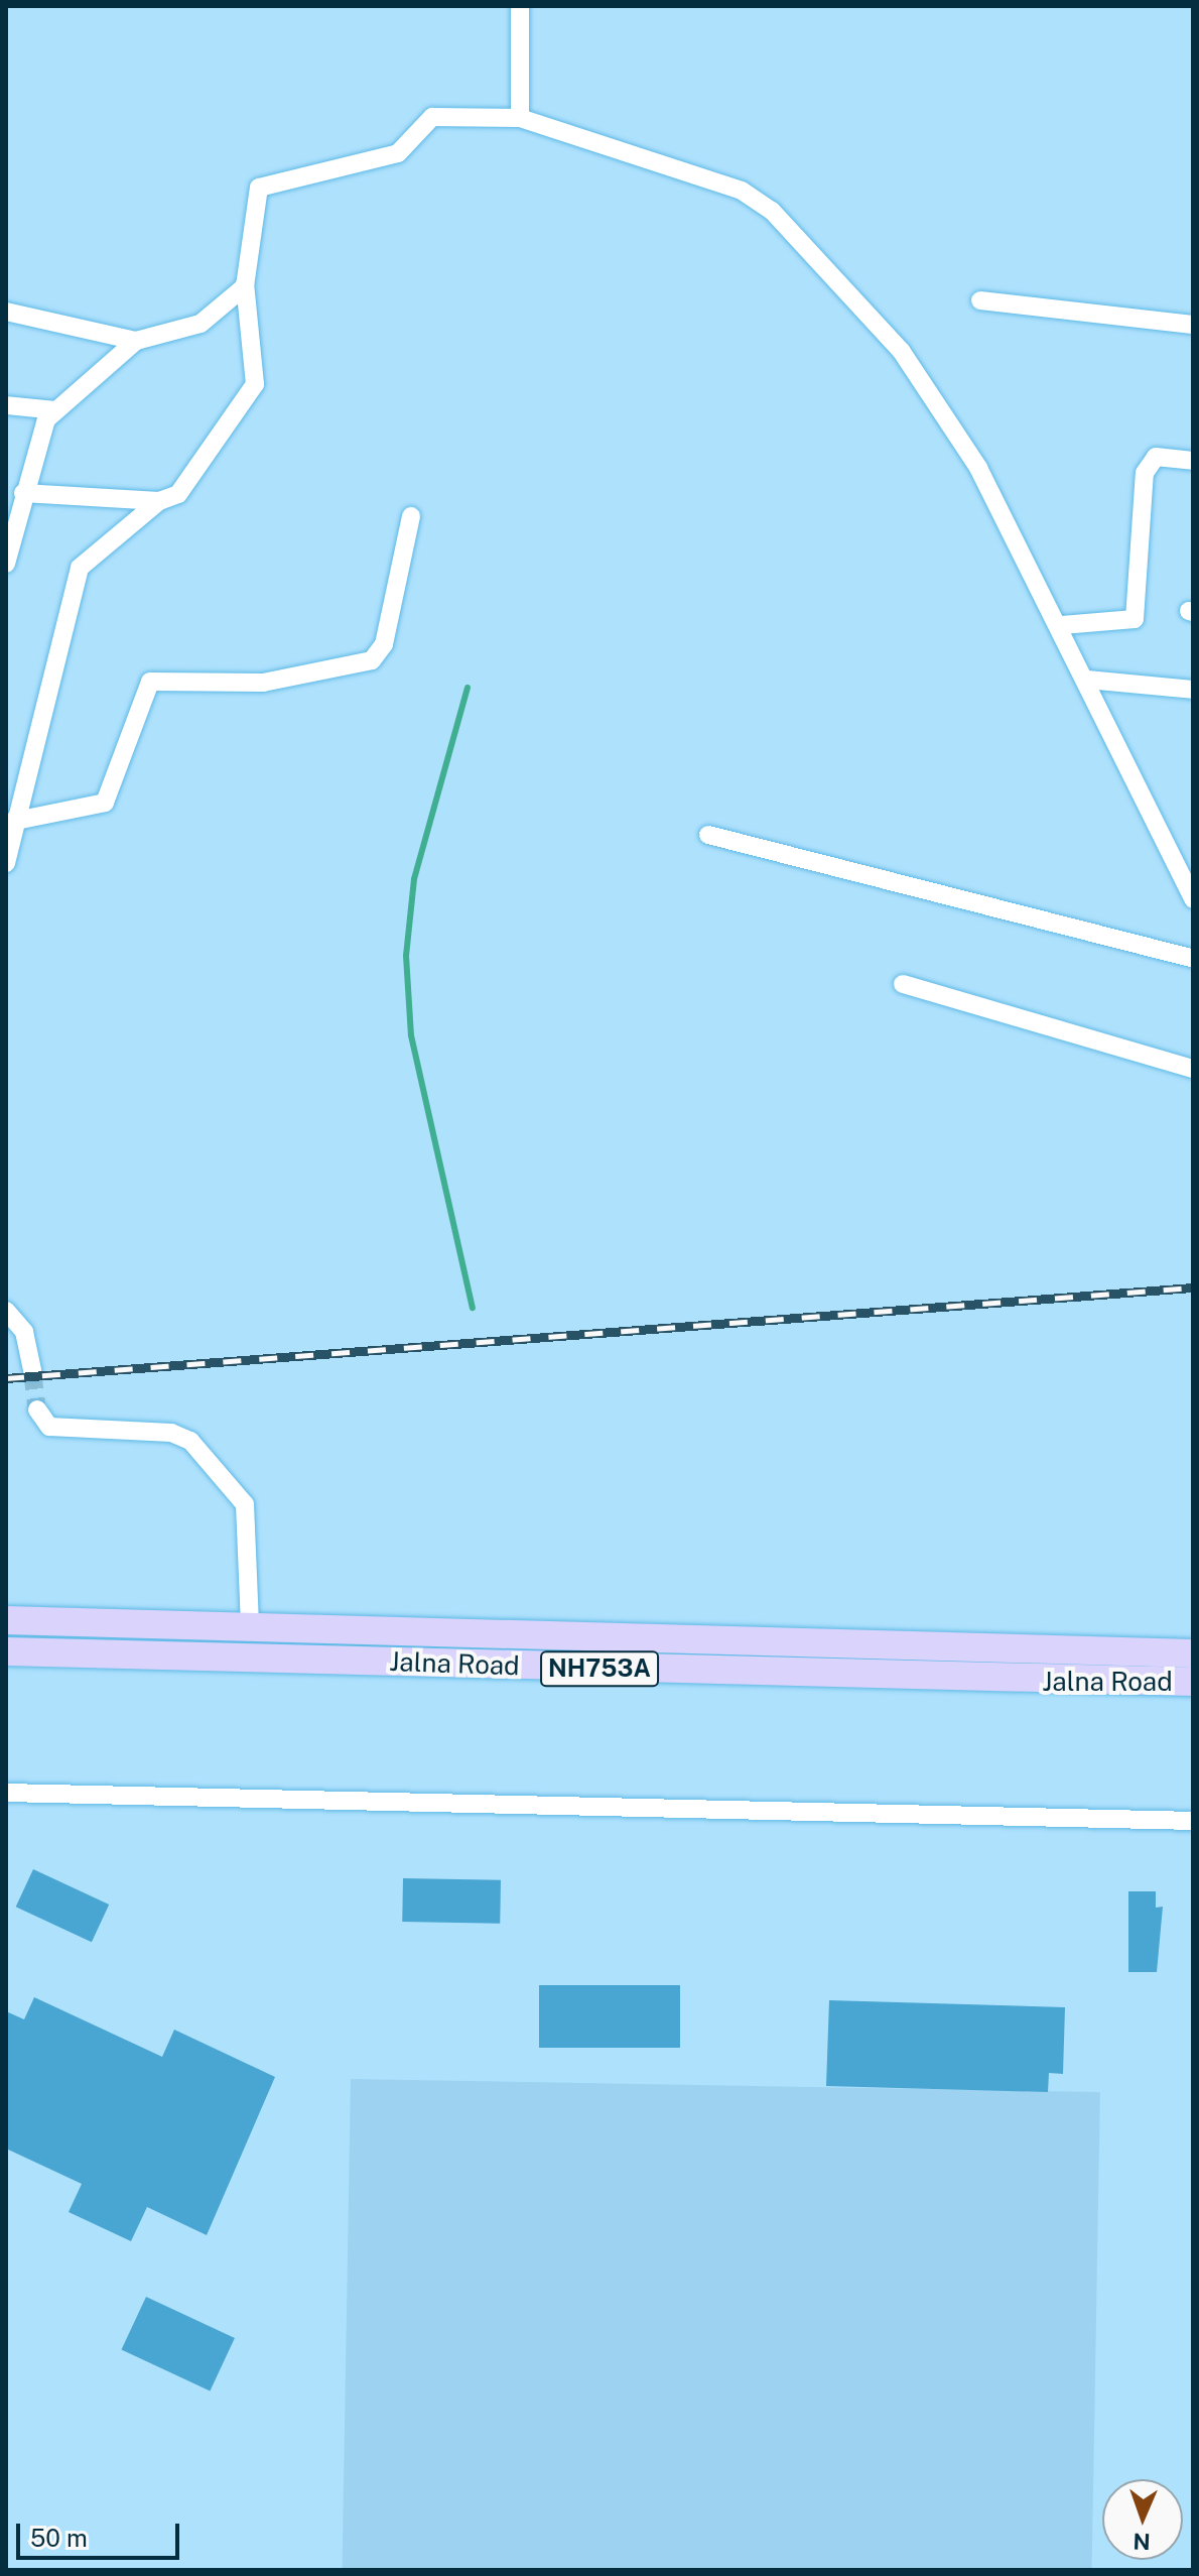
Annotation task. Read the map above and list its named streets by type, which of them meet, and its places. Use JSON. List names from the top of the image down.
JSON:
{
  "streets": {
    "highway": ["Jalna Road", "NH753A"]
  },
  "scale_bar": "50 m",
  "north": "bottom"
}
